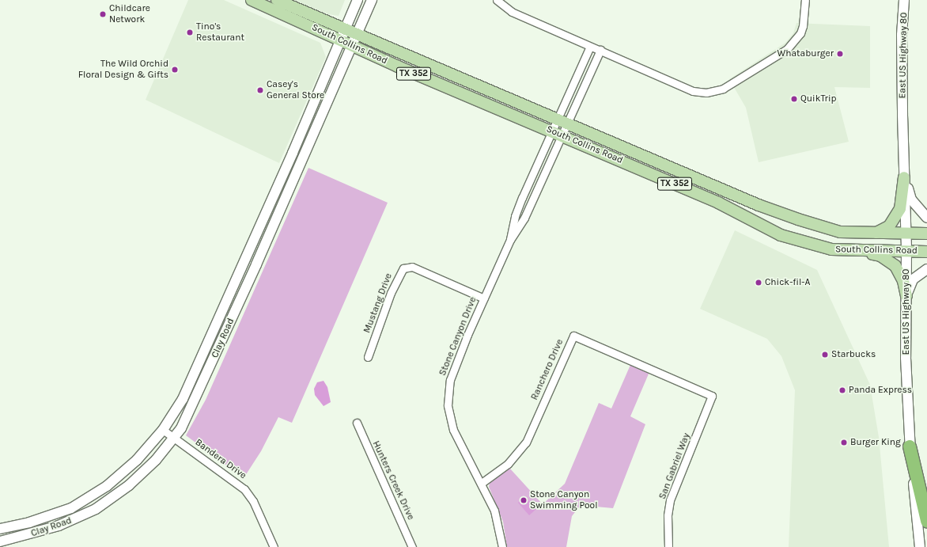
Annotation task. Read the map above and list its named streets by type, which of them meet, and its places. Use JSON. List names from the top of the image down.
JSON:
{
  "streets": {
    "main road": [
      "South Collins Road",
      "East US Highway 80",
      "TX 352",
      "Clay Road"
    ],
    "street": [
      "Mustang Drive",
      "Stone Canyon Drive",
      "Ranchero Drive",
      "Bandera Drive",
      "San Gabriel Way",
      "Hunters Creek Drive"
    ]
  },
  "crossings": [
    ["South Collins Road", "East US Highway 80"],
    ["South Collins Road", "Stone Canyon Drive"],
    ["South Collins Road", "Clay Road"],
    ["Mustang Drive", "Stone Canyon Drive"],
    ["Stone Canyon Drive", "Ranchero Drive"],
    ["Clay Road", "Bandera Drive"],
    ["Ranchero Drive", "San Gabriel Way"]
  ],
  "places": [
    "Childcare Network",
    "Tino's Restaurant",
    "Whataburger",
    "The Wild Orchid Floral Design & Gifts",
    "Casey's General Store",
    "QuikTrip",
    "Chick-fil-A",
    "Starbucks",
    "Panda Express",
    "Burger King",
    "Stone Canyon Swimming Pool"
  ]
}
